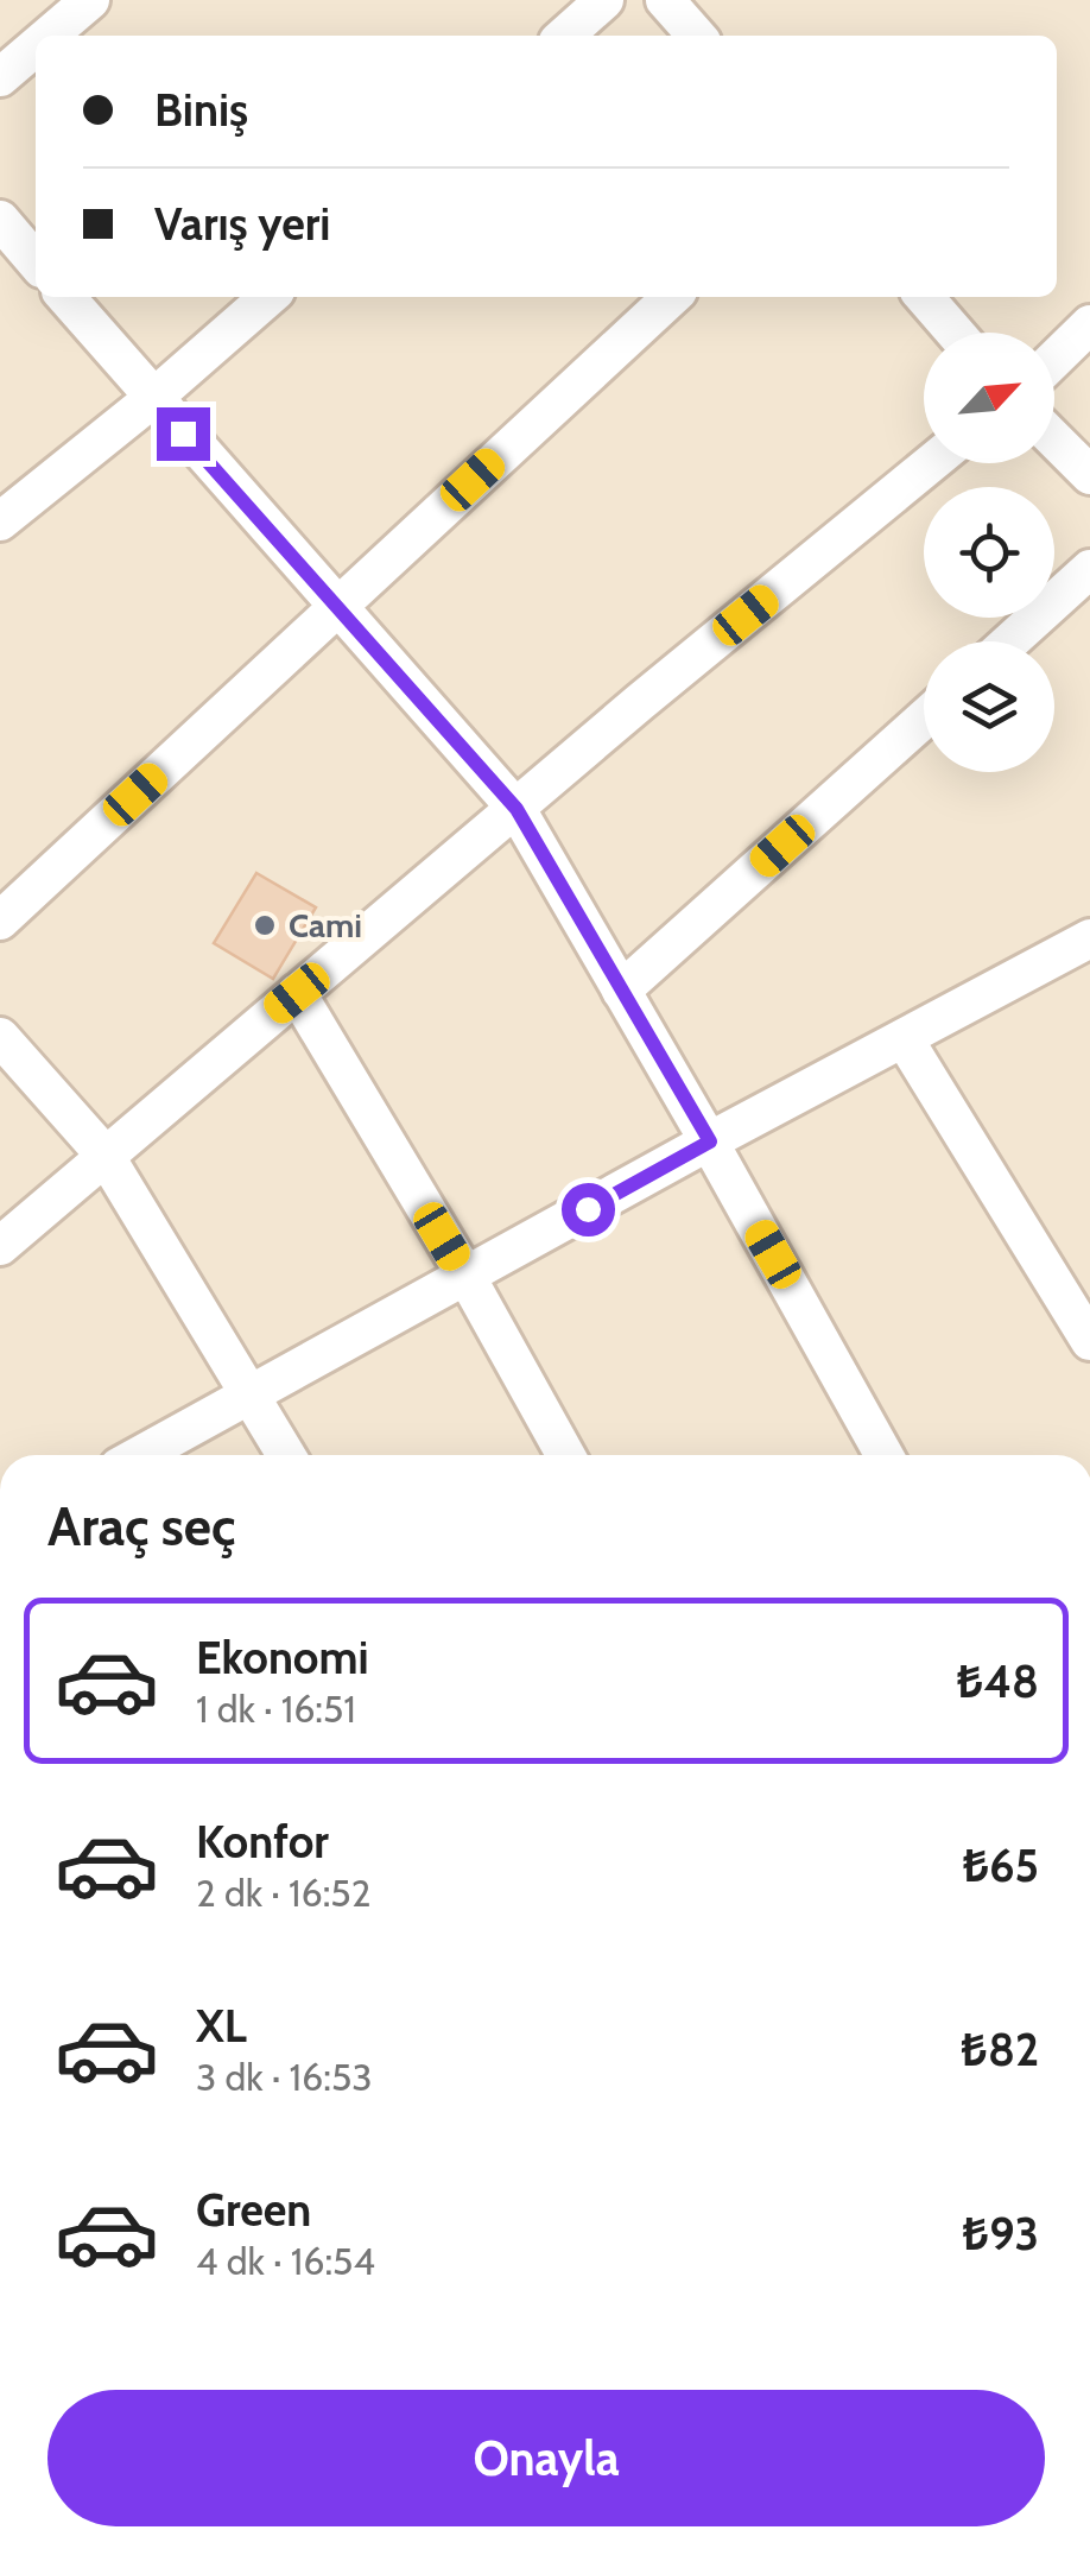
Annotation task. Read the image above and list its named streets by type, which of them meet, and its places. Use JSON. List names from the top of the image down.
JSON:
{
  "places": ["Cami"],
  "north": "top right",
  "page": {
    "banner": ["Biniş", "Varış yeri"],
    "heading": "Araç seç",
    "list": [
      {
        "name": "Ekonomi",
        "note": "1 dk · 16:51",
        "value": "₺48"
      },
      {
        "name": "Konfor",
        "note": "2 dk · 16:52",
        "value": "₺65"
      },
      {
        "name": "XL",
        "note": "3 dk · 16:53",
        "value": "₺82"
      },
      {
        "name": "Green",
        "note": "4 dk · 16:54",
        "value": "₺93"
      }
    ],
    "buttons": "Onayla"
  }
}
